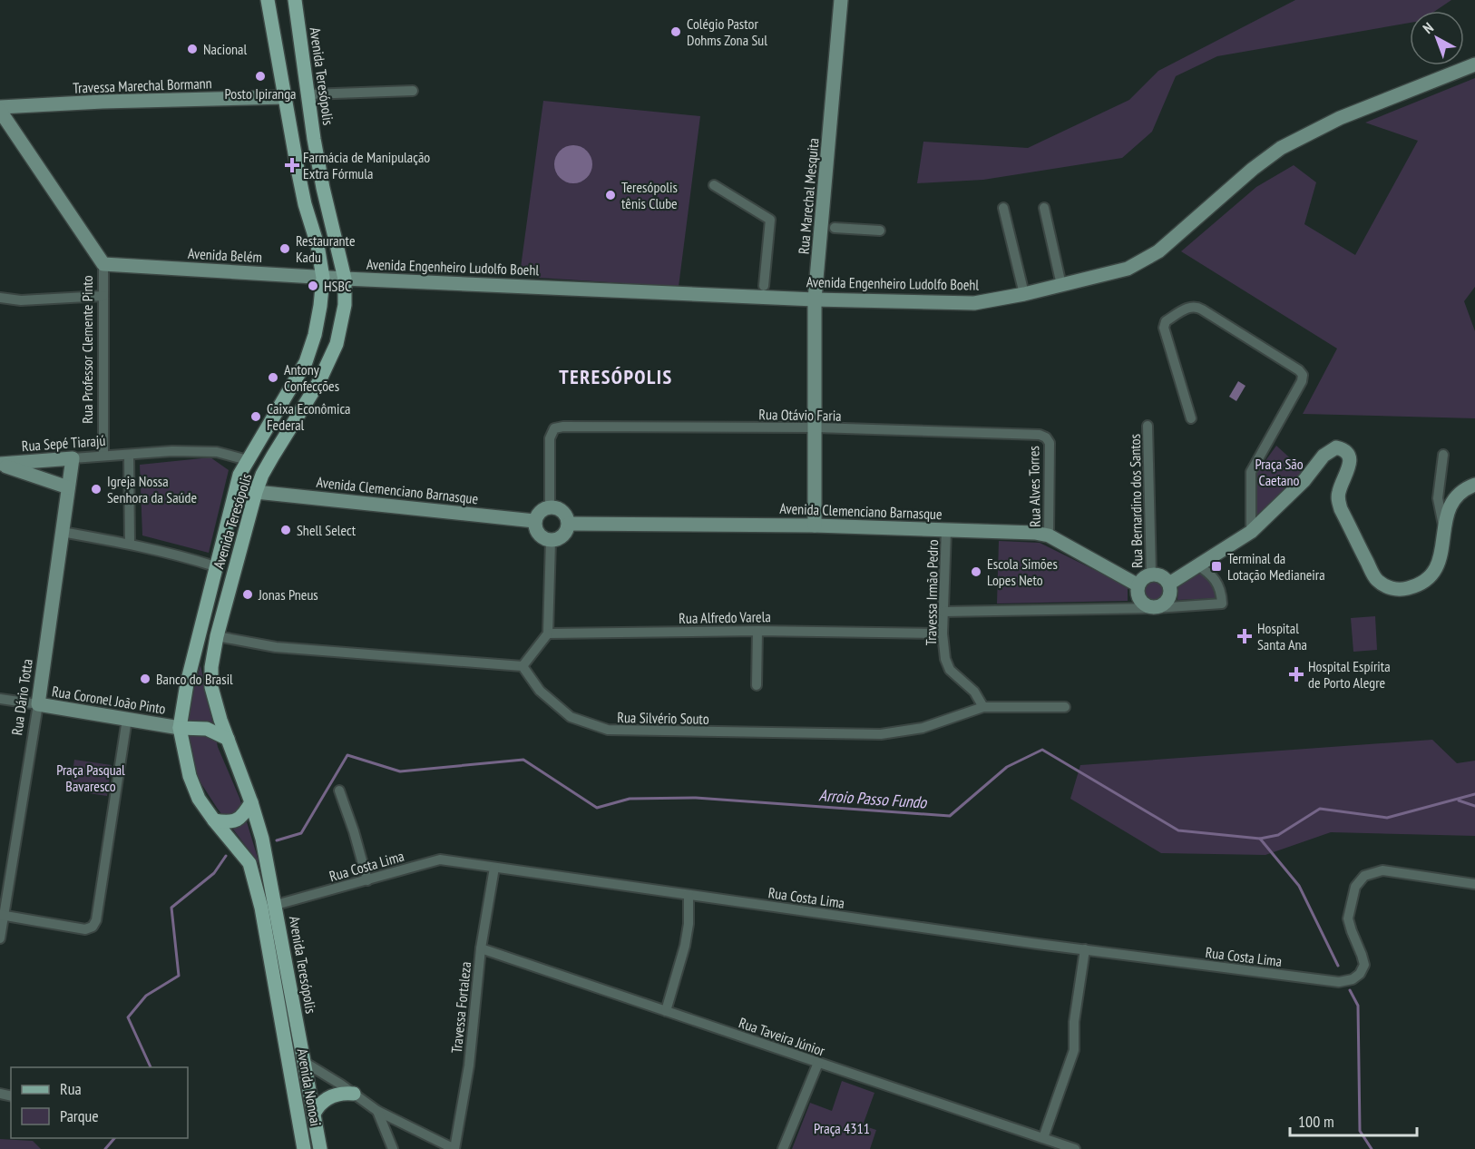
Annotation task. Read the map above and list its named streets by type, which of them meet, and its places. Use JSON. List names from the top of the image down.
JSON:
{
  "streets": {
    "main road": ["Avenida Teresópolis", "Avenida Nonoai"],
    "street": [
      "Travessa Marechal Bormann",
      "Rua Marechal Mesquita",
      "Avenida Belém",
      "Avenida Engenheiro Ludolfo Boehl",
      "Rua Professor Clemente Pinto",
      "Rua Otávio Faria",
      "Rua Sepé Tiarajú",
      "Rua Alves Torres",
      "Avenida Clemenciano Barnasque",
      "Rua Bernardino dos Santos",
      "Travessa Irmão Pedro",
      "Rua Alfredo Varela",
      "Rua Dário Totta",
      "Rua Coronel João Pinto",
      "Rua Silvério Souto",
      "Rua Costa Lima",
      "Travessa Fortaleza",
      "Rua Taveira Júnior"
    ]
  },
  "crossings": [
    ["Avenida Teresópolis", "Travessa Marechal Bormann"],
    ["Avenida Teresópolis", "Avenida Belém"],
    ["Avenida Teresópolis", "Avenida Engenheiro Ludolfo Boehl"],
    ["Avenida Teresópolis", "Rua Sepé Tiarajú"],
    ["Avenida Teresópolis", "Avenida Clemenciano Barnasque"],
    ["Avenida Teresópolis", "Rua Coronel João Pinto"],
    ["Avenida Teresópolis", "Rua Costa Lima"],
    ["Avenida Teresópolis", "Avenida Nonoai"],
    ["Travessa Marechal Bormann", "Rua Professor Clemente Pinto"],
    ["Rua Marechal Mesquita", "Avenida Engenheiro Ludolfo Boehl"],
    ["Rua Marechal Mesquita", "Rua Otávio Faria"],
    ["Rua Marechal Mesquita", "Avenida Clemenciano Barnasque"],
    ["Avenida Belém", "Avenida Engenheiro Ludolfo Boehl"],
    ["Avenida Belém", "Rua Professor Clemente Pinto"],
    ["Rua Professor Clemente Pinto", "Rua Sepé Tiarajú"],
    ["Rua Otávio Faria", "Rua Alves Torres"],
    ["Rua Otávio Faria", "Avenida Clemenciano Barnasque"],
    ["Rua Sepé Tiarajú", "Rua Dário Totta"],
    ["Rua Alves Torres", "Avenida Clemenciano Barnasque"],
    ["Avenida Clemenciano Barnasque", "Rua Bernardino dos Santos"],
    ["Avenida Clemenciano Barnasque", "Travessa Irmão Pedro"],
    ["Travessa Irmão Pedro", "Rua Alfredo Varela"],
    ["Travessa Irmão Pedro", "Rua Silvério Souto"],
    ["Rua Dário Totta", "Rua Coronel João Pinto"],
    ["Rua Costa Lima", "Travessa Fortaleza"],
    ["Travessa Fortaleza", "Rua Taveira Júnior"]
  ],
  "districts": ["TERESÓPOLIS"],
  "water": ["Arroio Passo Fundo"],
  "parks": ["Praça São Caetano", "Praça Pasqual Bavaresco", "Praça 4311"],
  "places": {
    "other": [
      "Colégio Pastor Dohms Zona Sul",
      "Nacional",
      "Posto Ipiranga",
      "Teresópolis tênis Clube",
      "Restaurante Kadu",
      "HSBC",
      "Antony Confecções",
      "Caixa Econômica Federal",
      "Igreja Nossa Senhora da Saúde",
      "Shell Select",
      "Escola Simões Lopes Neto",
      "Jonas Pneus",
      "Banco do Brasil"
    ],
    "health": ["Farmácia de Manipulação Extra Fórmula", "Hospital Santa Ana", "Hospital Espírita de Porto Alegre"],
    "transit": ["Terminal da Lotação Medianeira"]
  },
  "legend": ["Rua", "Parque"],
  "scale_bar": "100 m",
  "north": "top left"
}
